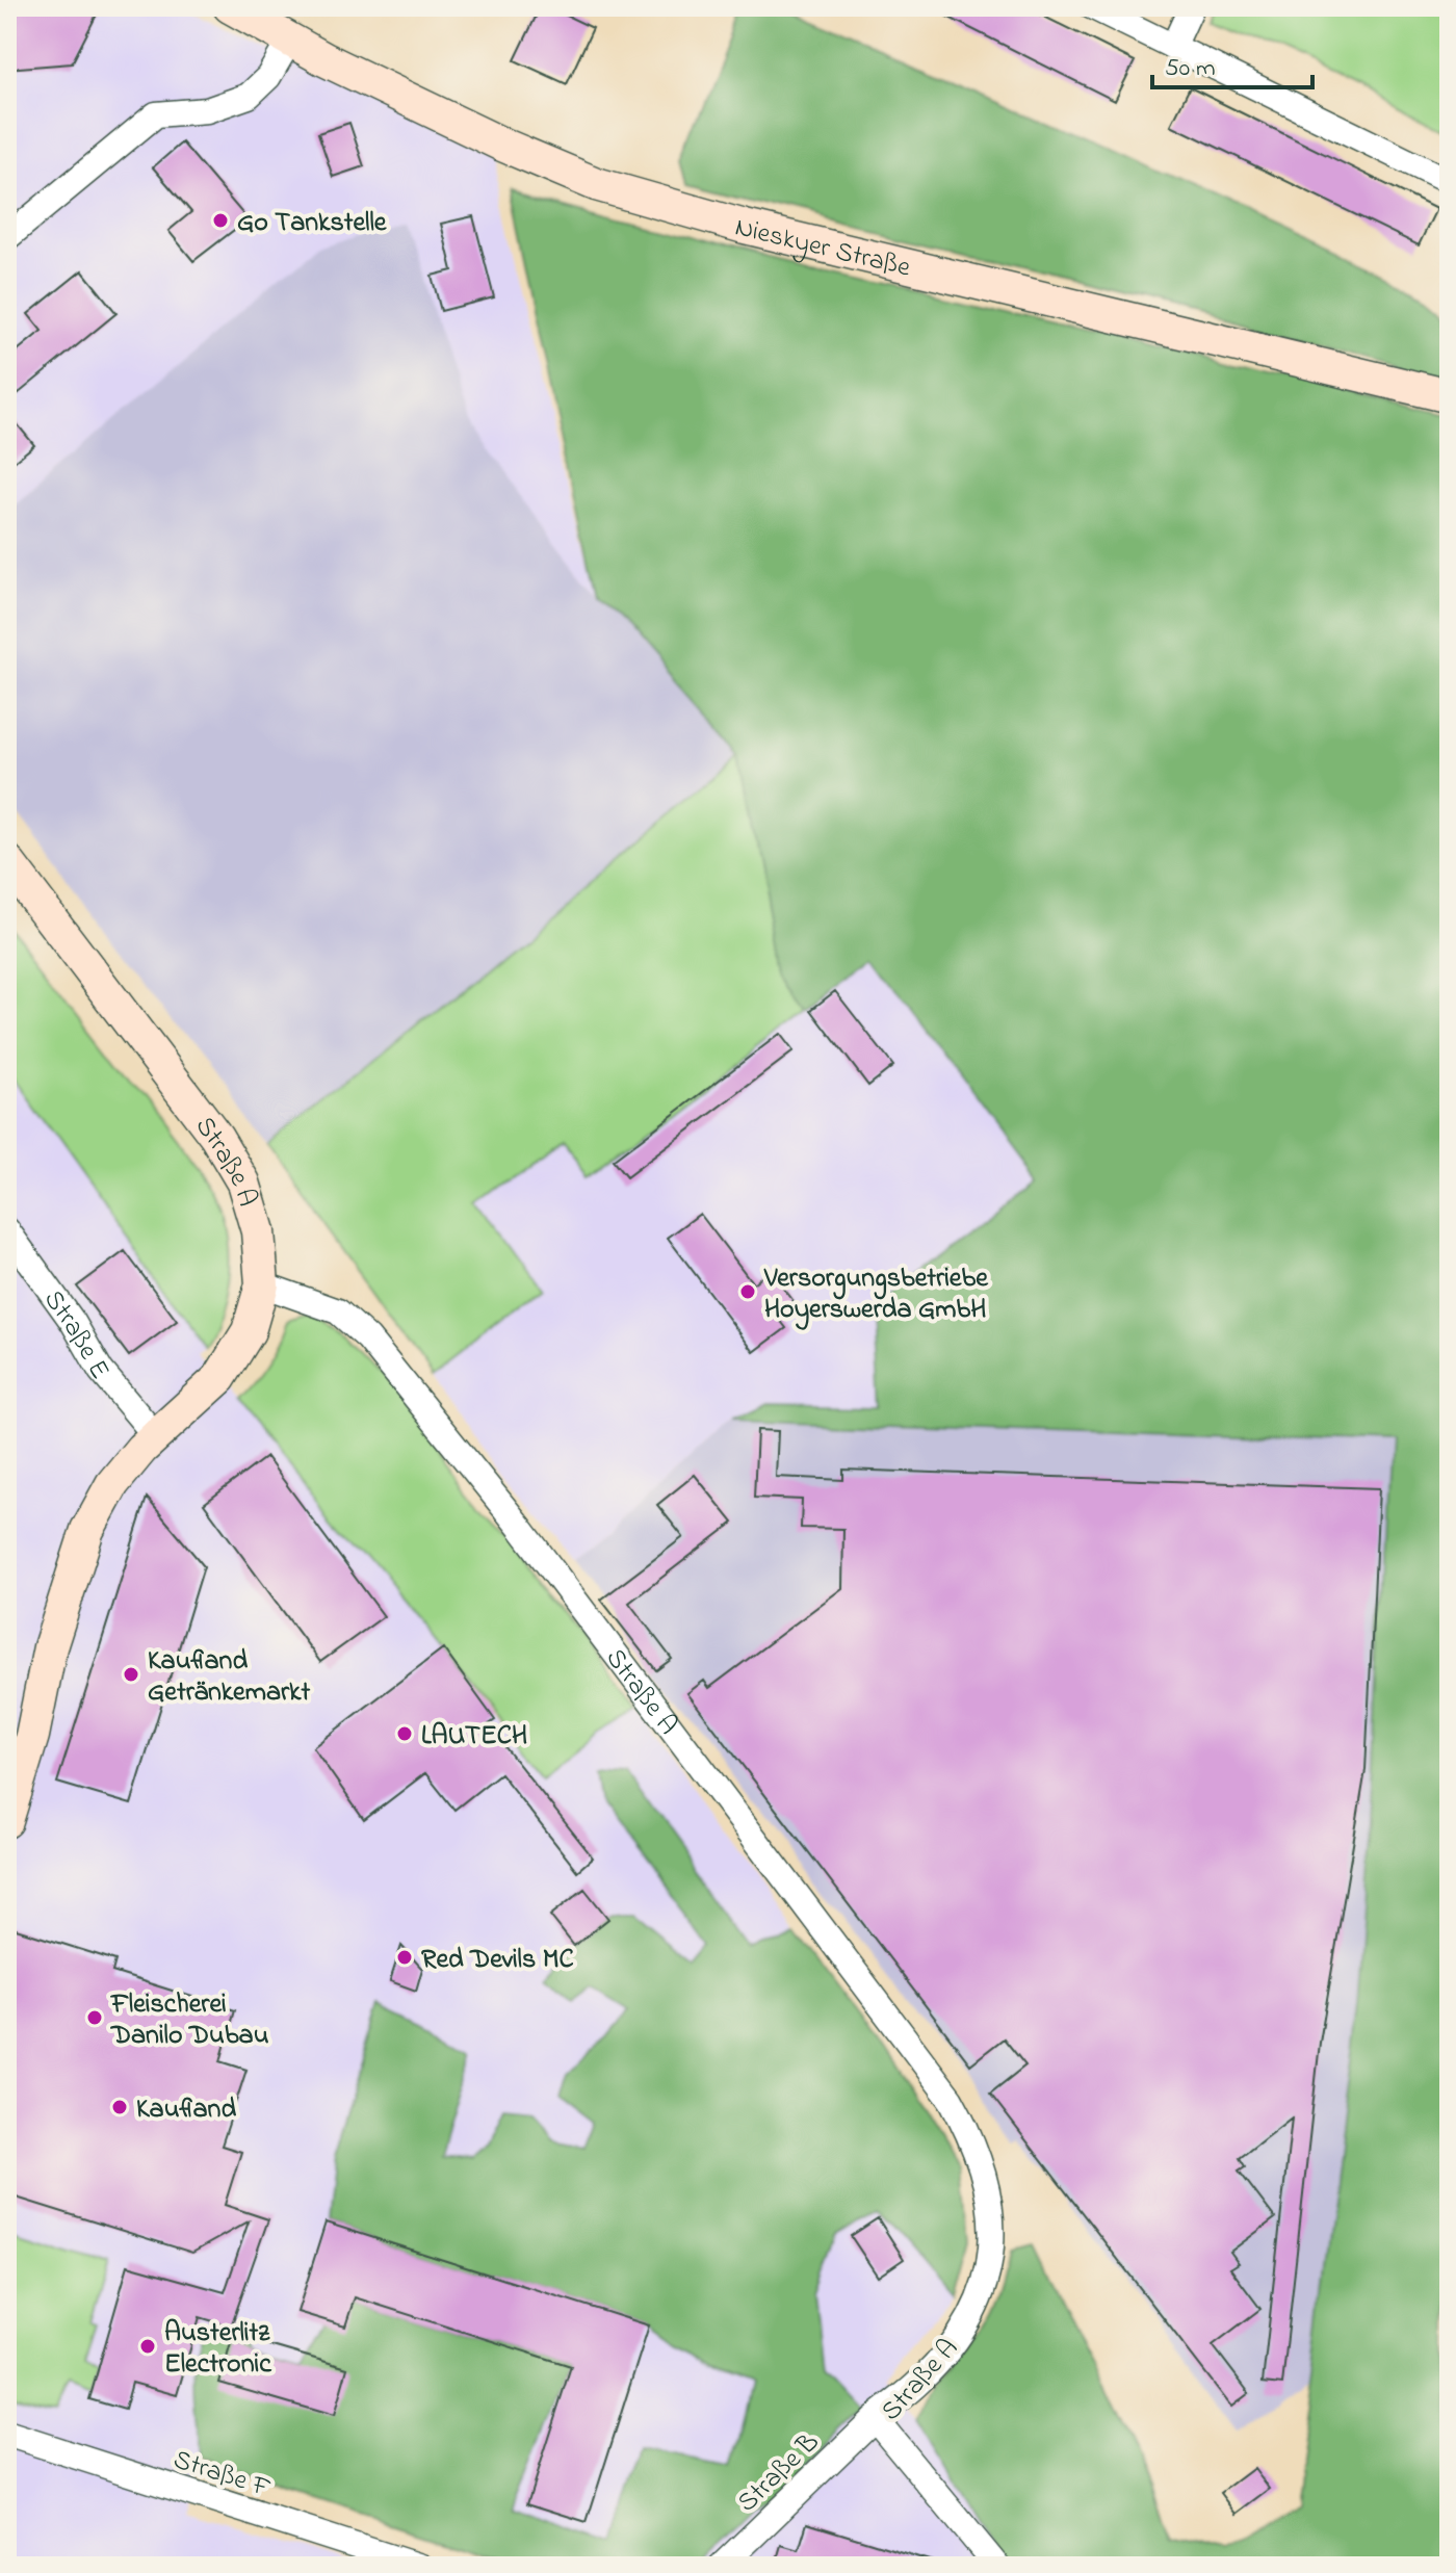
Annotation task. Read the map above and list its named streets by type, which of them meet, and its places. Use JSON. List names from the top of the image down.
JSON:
{
  "streets": {
    "main road": ["Nieskyer Straße", "Straße A"],
    "street": ["Straße E", "Straße B", "Straße F"]
  },
  "crossings": [
    ["Straße A", "Straße B"]
  ],
  "places": [
    "Go Tankstelle",
    "Versorgungsbetriebe Hoyerswerda GmbH",
    "Kaufland Getränkemarkt",
    "LAUTECH",
    "Red Devils MC",
    "Fleischerei Danilo Dubau",
    "Kaufland",
    "Austerlitz Electronic"
  ],
  "scale_bar": "50 m"
}
